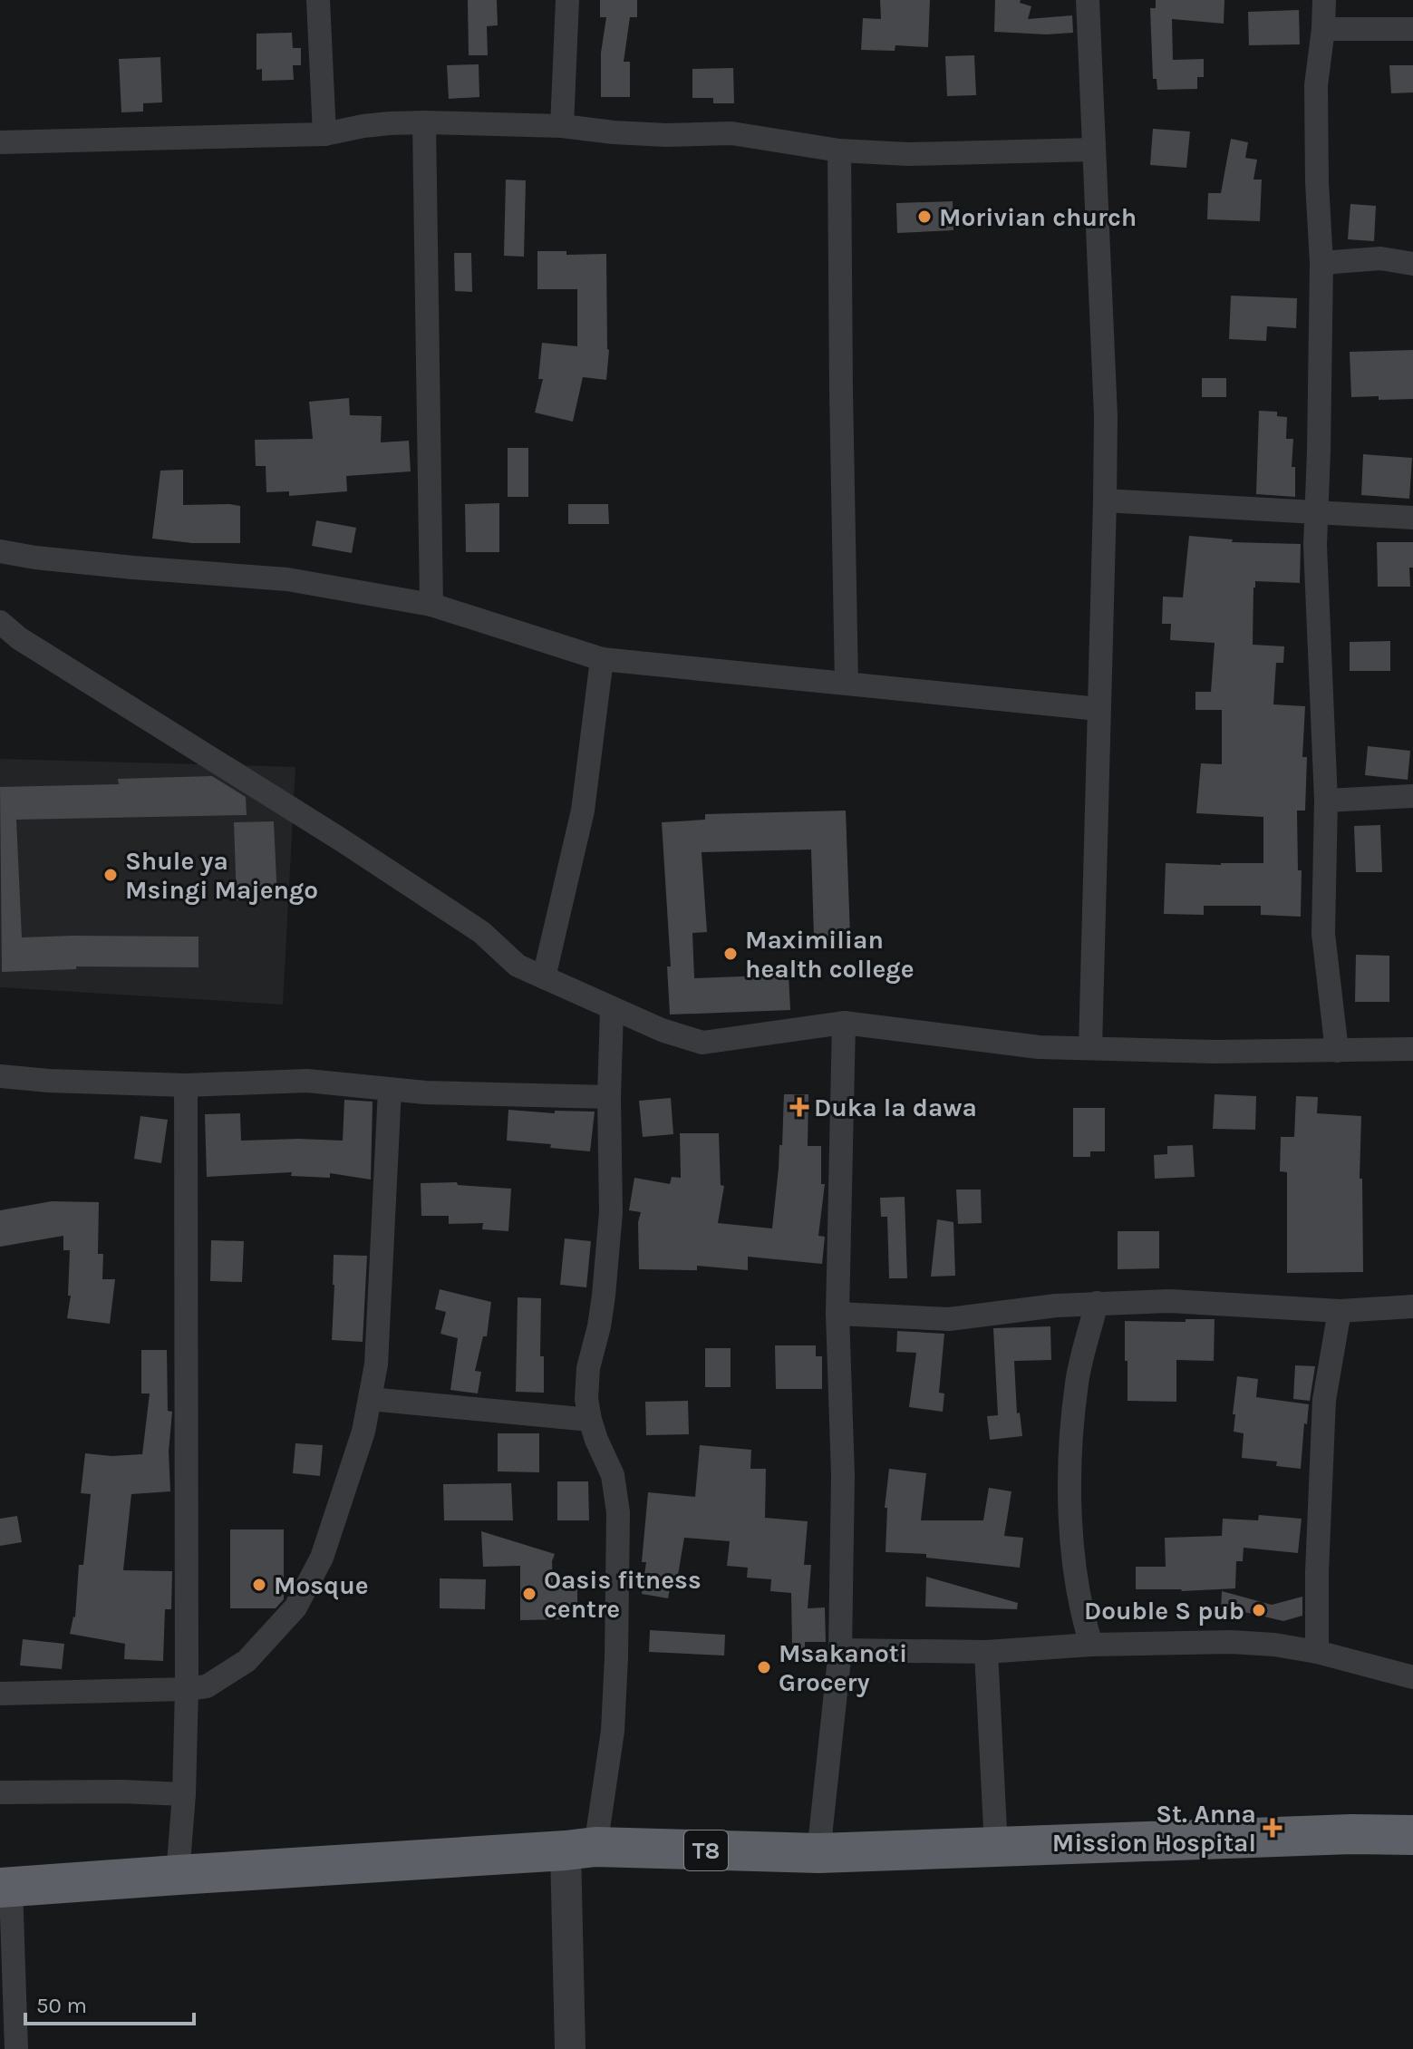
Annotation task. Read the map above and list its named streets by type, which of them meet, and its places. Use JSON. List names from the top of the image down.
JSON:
{
  "streets": {
    "highway": ["T8"]
  },
  "places": {
    "other": [
      "Morivian church",
      "Shule ya Msingi Majengo",
      "Maximilian health college",
      "Mosque",
      "Oasis fitness centre",
      "Double S pub",
      "Msakanoti Grocery"
    ],
    "health": ["Duka la dawa", "St. Anna Mission Hospital"]
  },
  "scale_bar": "50 m"
}
